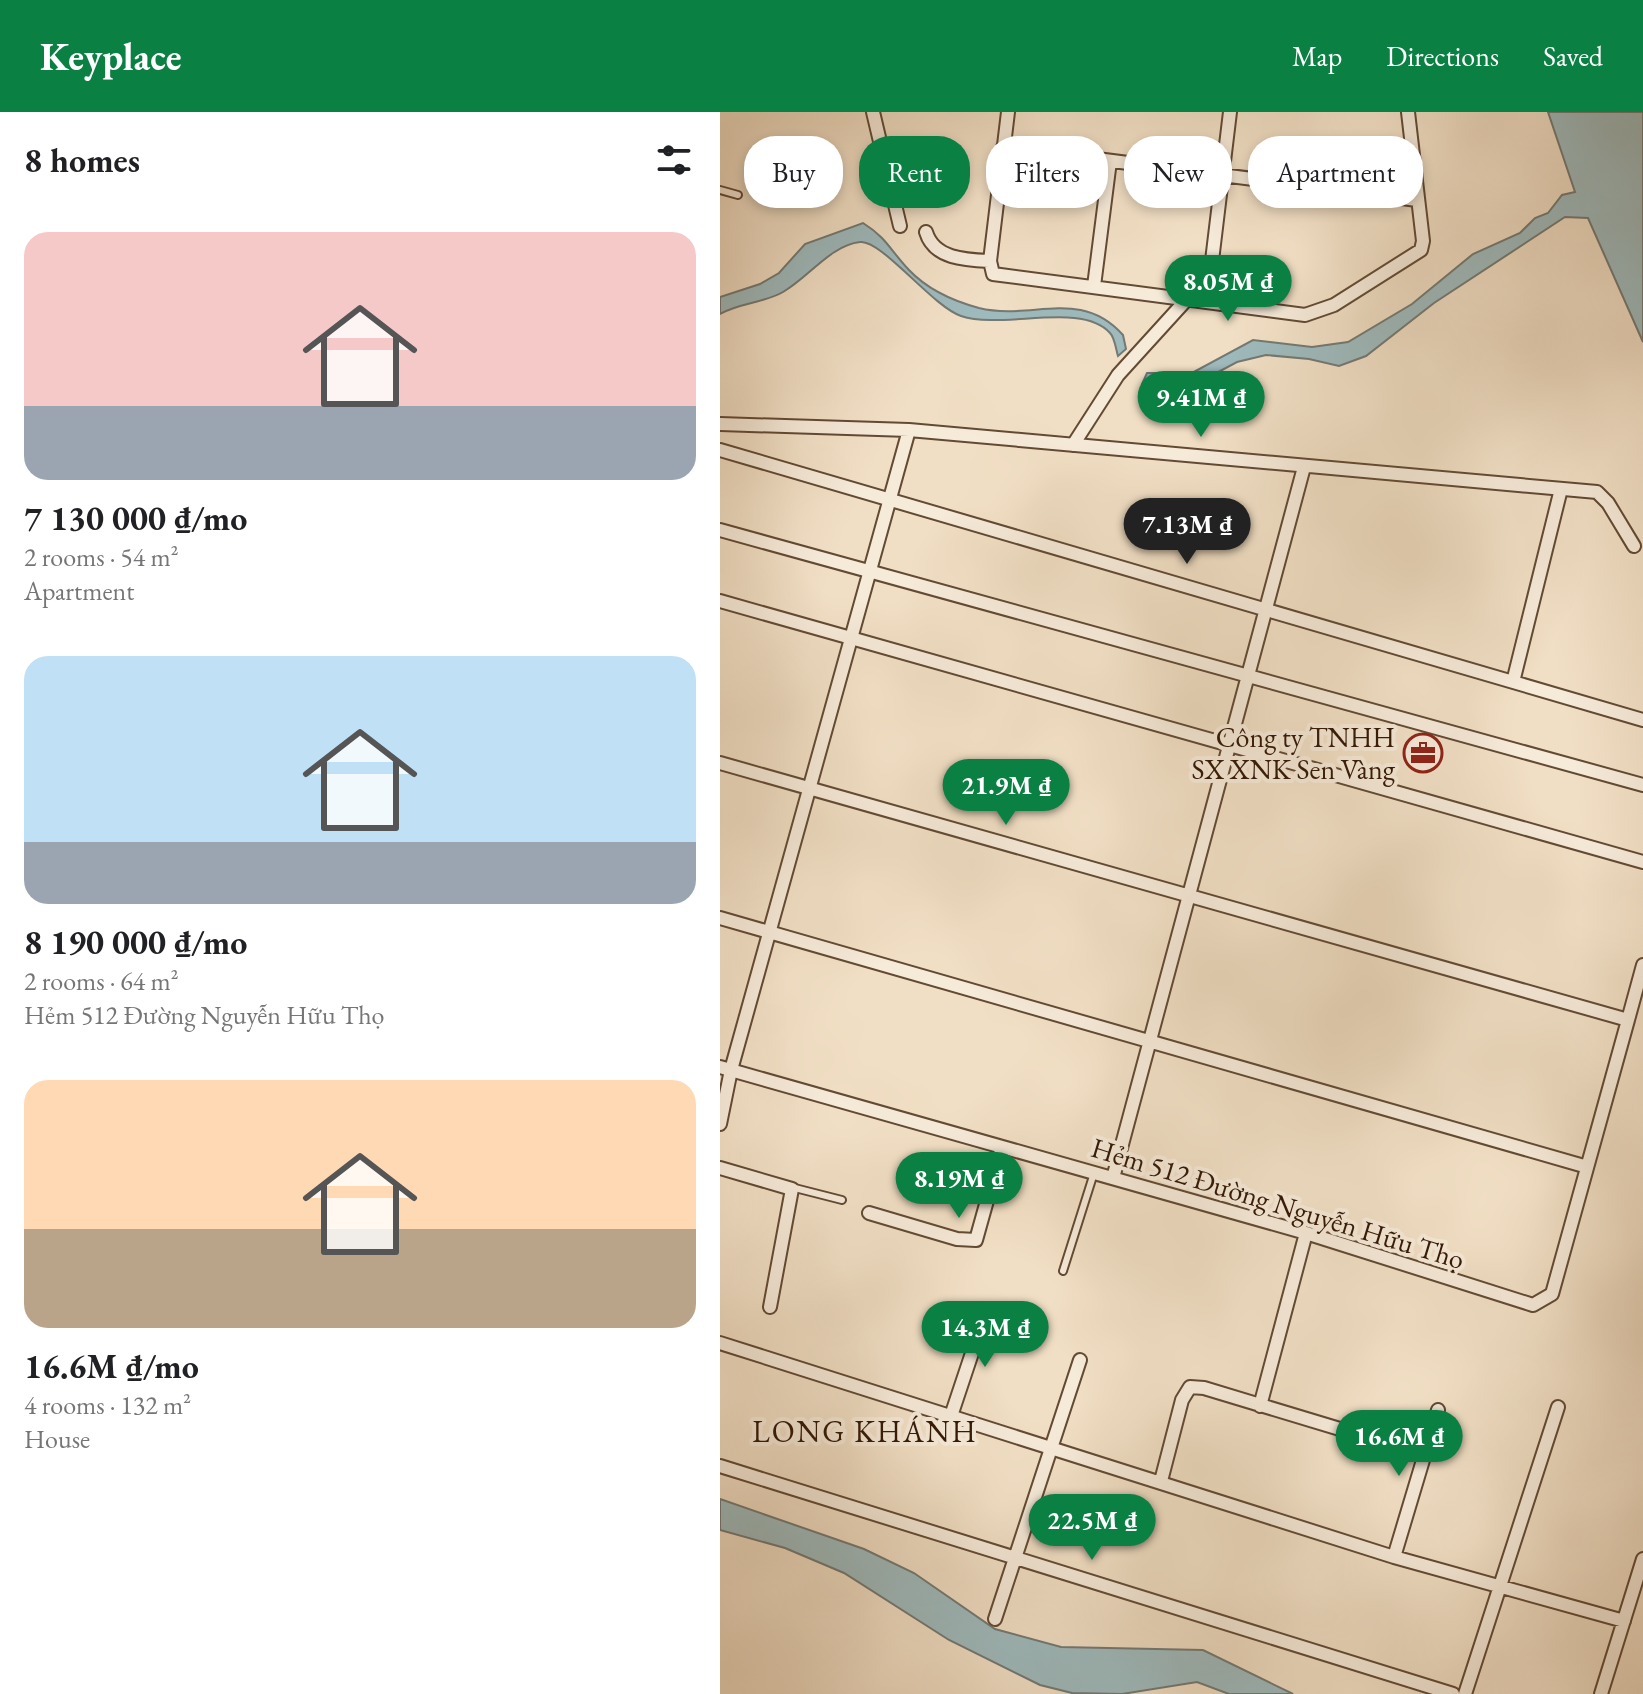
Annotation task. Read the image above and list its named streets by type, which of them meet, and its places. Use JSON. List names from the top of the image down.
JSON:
{
  "streets": {
    "street": ["Hẻm 512 Đường Nguyễn Hữu Thọ"]
  },
  "districts": ["LONG KHÁNH"],
  "places": {
    "office": ["Công ty TNHH SX XNK Sen Vàng"]
  },
  "page": {
    "header": "Keyplace",
    "nav": ["Map", "Directions", "Saved"],
    "heading": "8 homes",
    "chip": [
      "Buy",
      "Rent",
      "Filters",
      "New",
      "Apartment"
    ],
    "list": [
      {
        "name": "7 130 000 ₫/mo",
        "note": "2 rooms · 54 m² · Apartment"
      },
      {
        "name": "8 190 000 ₫/mo",
        "note": "2 rooms · 64 m² · Hẻm 512 Đường Nguyễn Hữu Thọ"
      },
      {
        "name": "16.6M ₫/mo",
        "note": "4 rooms · 132 m² · House"
      }
    ],
    "price": [
      "8.05M ₫",
      "9.41M ₫",
      "7.13M ₫",
      "21.9M ₫",
      "8.19M ₫",
      "14.3M ₫",
      "16.6M ₫",
      "22.5M ₫"
    ]
  }
}
